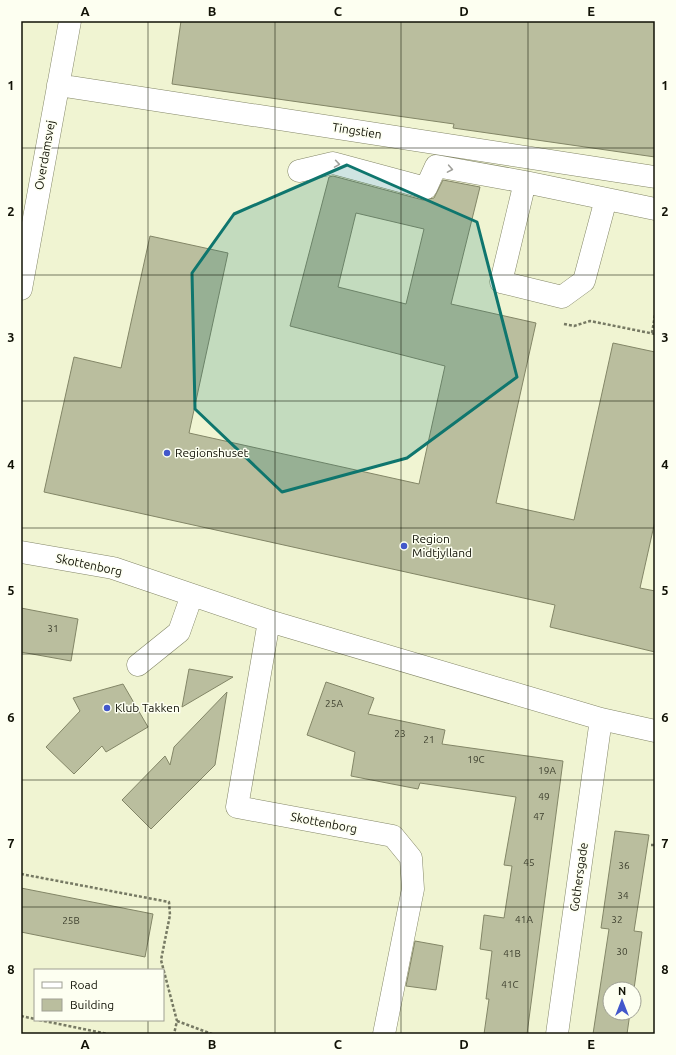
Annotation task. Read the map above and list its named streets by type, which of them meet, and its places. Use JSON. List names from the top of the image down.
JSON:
{
  "streets": {
    "street": [
      "Tingstien",
      "Overdamsvej",
      "Skottenborg",
      "Gothersgade"
    ]
  },
  "crossings": [
    ["Tingstien", "Overdamsvej"],
    ["Skottenborg", "Gothersgade"]
  ],
  "places": ["Regionshuset", "Region Midtjylland", "Klub Takken"],
  "house_numbers": [
    "31",
    "25A",
    "23",
    "21",
    "19C",
    "19A",
    "49",
    "47",
    "45",
    "36",
    "34",
    "41A",
    "32",
    "25B",
    "30",
    "41B",
    "41C"
  ],
  "legend": ["Road", "Building"],
  "north": "top",
  "grid": {
    "columns": [
      "A",
      "B",
      "C",
      "D",
      "E"
    ],
    "rows": [
      "1",
      "2",
      "3",
      "4",
      "5",
      "6",
      "7",
      "8"
    ]
  }
}
